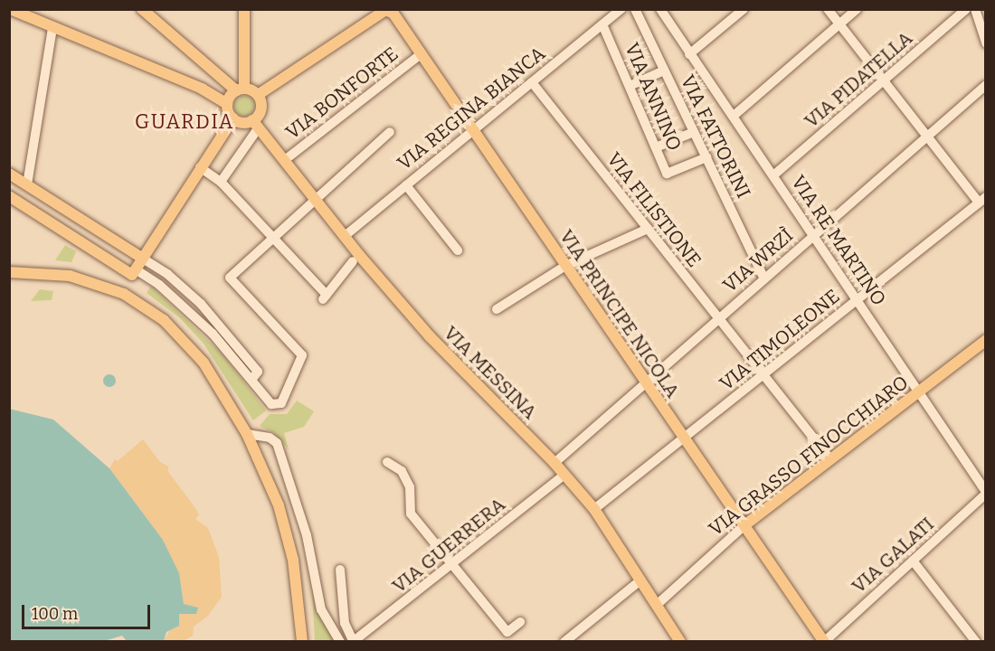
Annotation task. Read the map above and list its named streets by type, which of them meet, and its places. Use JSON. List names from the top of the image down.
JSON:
{
  "streets": {
    "main road": ["VIA PRINCIPE NICOLA", "VIA MESSINA", "VIA GRASSO FINOCCHIARO"],
    "street": [
      "VIA PIDATELLA",
      "VIA BONFORTE",
      "VIA ANNINO",
      "VIA REGINA BIANCA",
      "VIA FATTORINI",
      "VIA FILISTIONE",
      "VIA RE MARTINO",
      "VIA WRZÌ",
      "VIA TIMOLEONE",
      "VIA GUERRERA",
      "VIA GALATI"
    ]
  },
  "crossings": [
    ["VIA PIDATELLA", "VIA RE MARTINO"],
    ["VIA BONFORTE", "VIA PRINCIPE NICOLA"],
    ["VIA BONFORTE", "VIA MESSINA"],
    ["VIA ANNINO", "VIA REGINA BIANCA"],
    ["VIA ANNINO", "VIA FATTORINI"],
    ["VIA REGINA BIANCA", "VIA FILISTIONE"],
    ["VIA REGINA BIANCA", "VIA PRINCIPE NICOLA"],
    ["VIA REGINA BIANCA", "VIA MESSINA"],
    ["VIA FATTORINI", "VIA WRZÌ"],
    ["VIA FILISTIONE", "VIA WRZÌ"],
    ["VIA FILISTIONE", "VIA TIMOLEONE"],
    ["VIA FILISTIONE", "VIA GRASSO FINOCCHIARO"],
    ["VIA RE MARTINO", "VIA WRZÌ"],
    ["VIA RE MARTINO", "VIA TIMOLEONE"],
    ["VIA RE MARTINO", "VIA GRASSO FINOCCHIARO"],
    ["VIA RE MARTINO", "VIA GALATI"],
    ["VIA WRZÌ", "VIA PRINCIPE NICOLA"],
    ["VIA WRZÌ", "VIA MESSINA"],
    ["VIA PRINCIPE NICOLA", "VIA TIMOLEONE"],
    ["VIA PRINCIPE NICOLA", "VIA GRASSO FINOCCHIARO"],
    ["VIA PRINCIPE NICOLA", "VIA GALATI"],
    ["VIA TIMOLEONE", "VIA MESSINA"],
    ["VIA MESSINA", "VIA GRASSO FINOCCHIARO"],
    ["VIA MESSINA", "VIA GUERRERA"]
  ],
  "districts": ["GUARDIA"],
  "scale_bar": "100 m"
}
